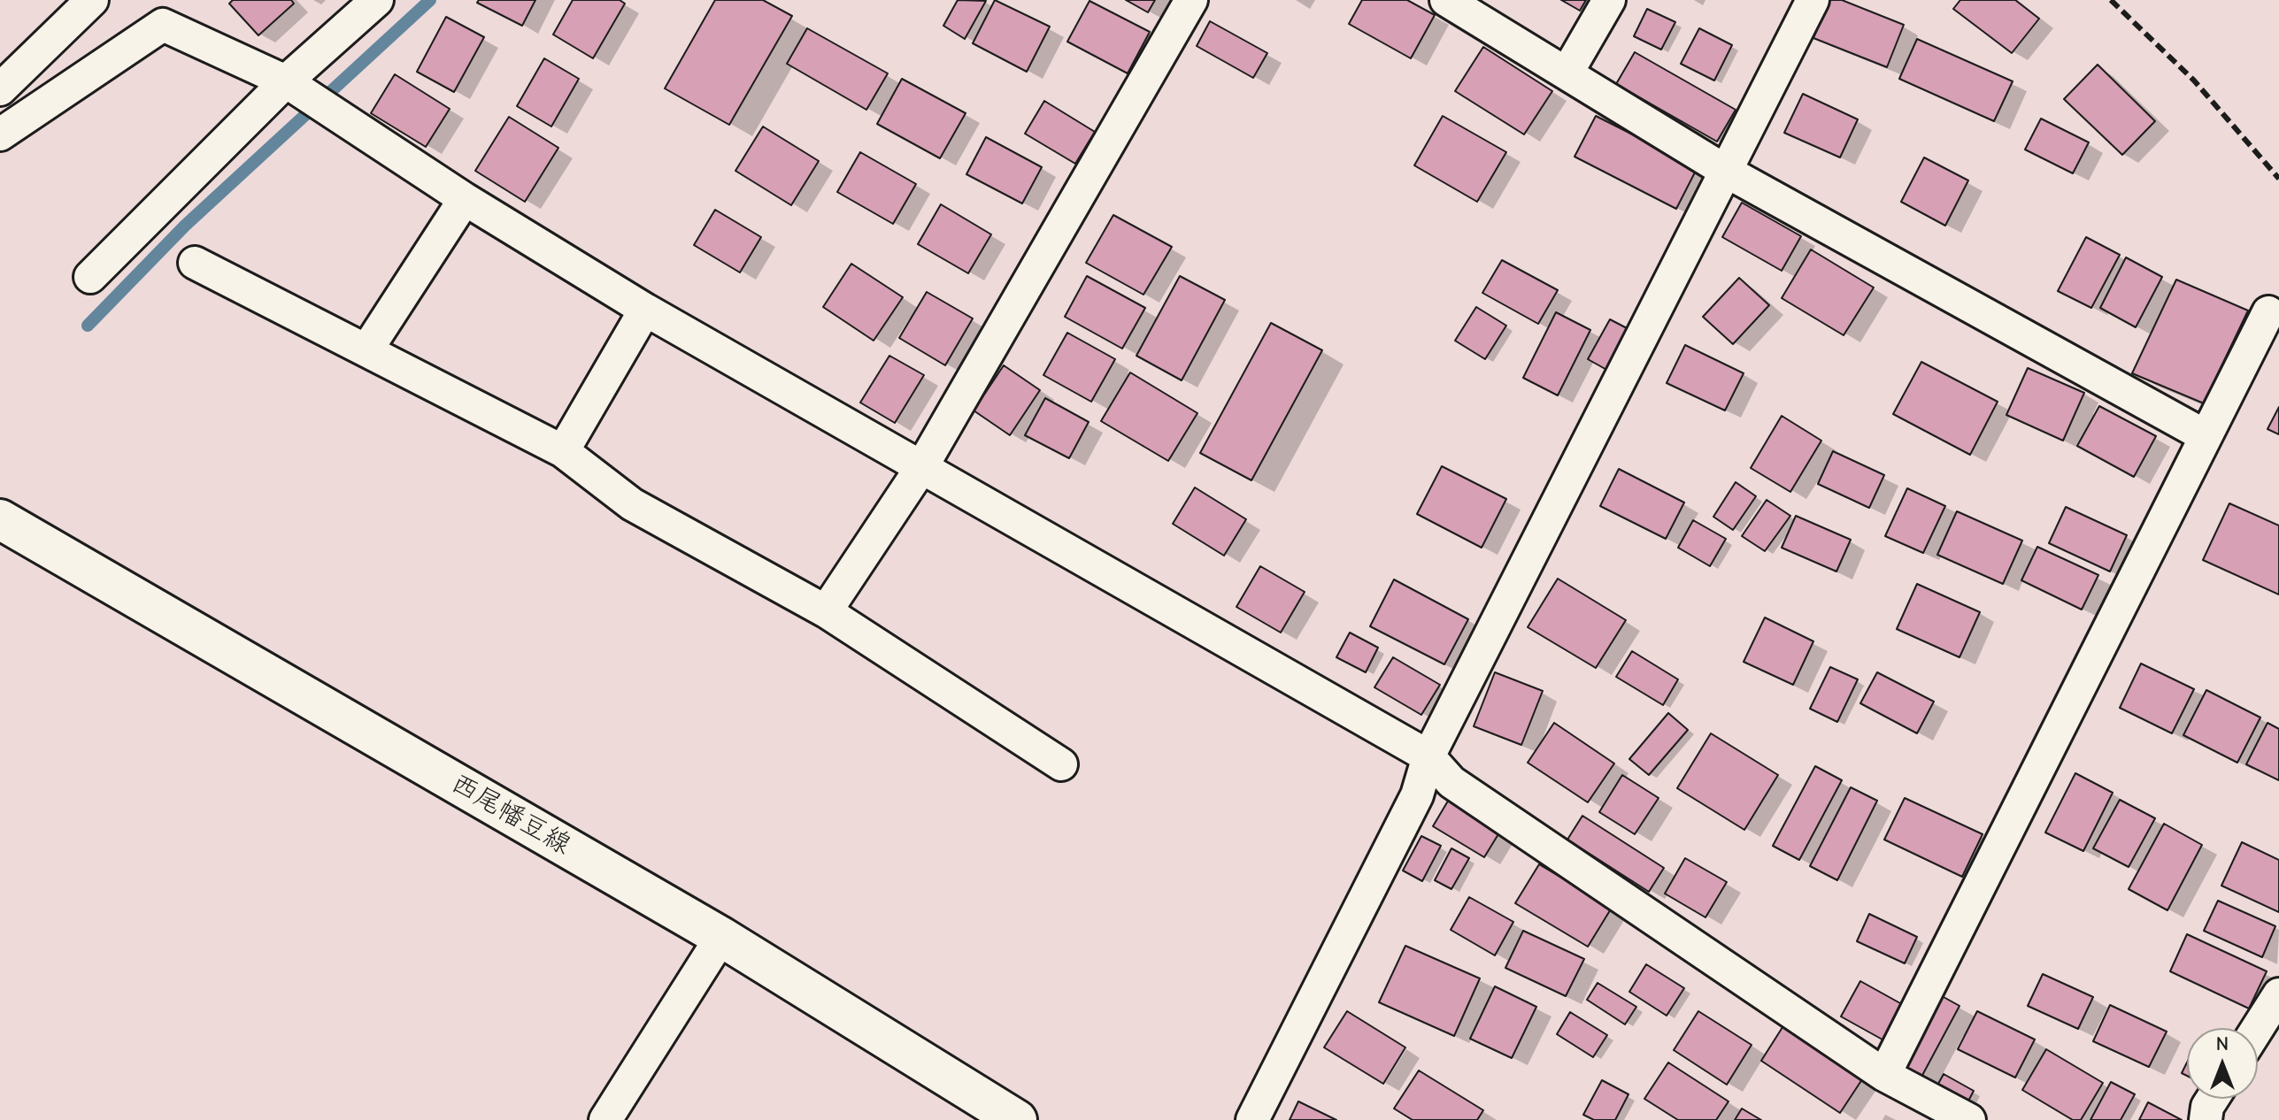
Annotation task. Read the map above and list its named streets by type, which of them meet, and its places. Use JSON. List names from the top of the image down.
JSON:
{
  "streets": {
    "main road": ["西尾幡豆線"]
  },
  "north": "top"
}
